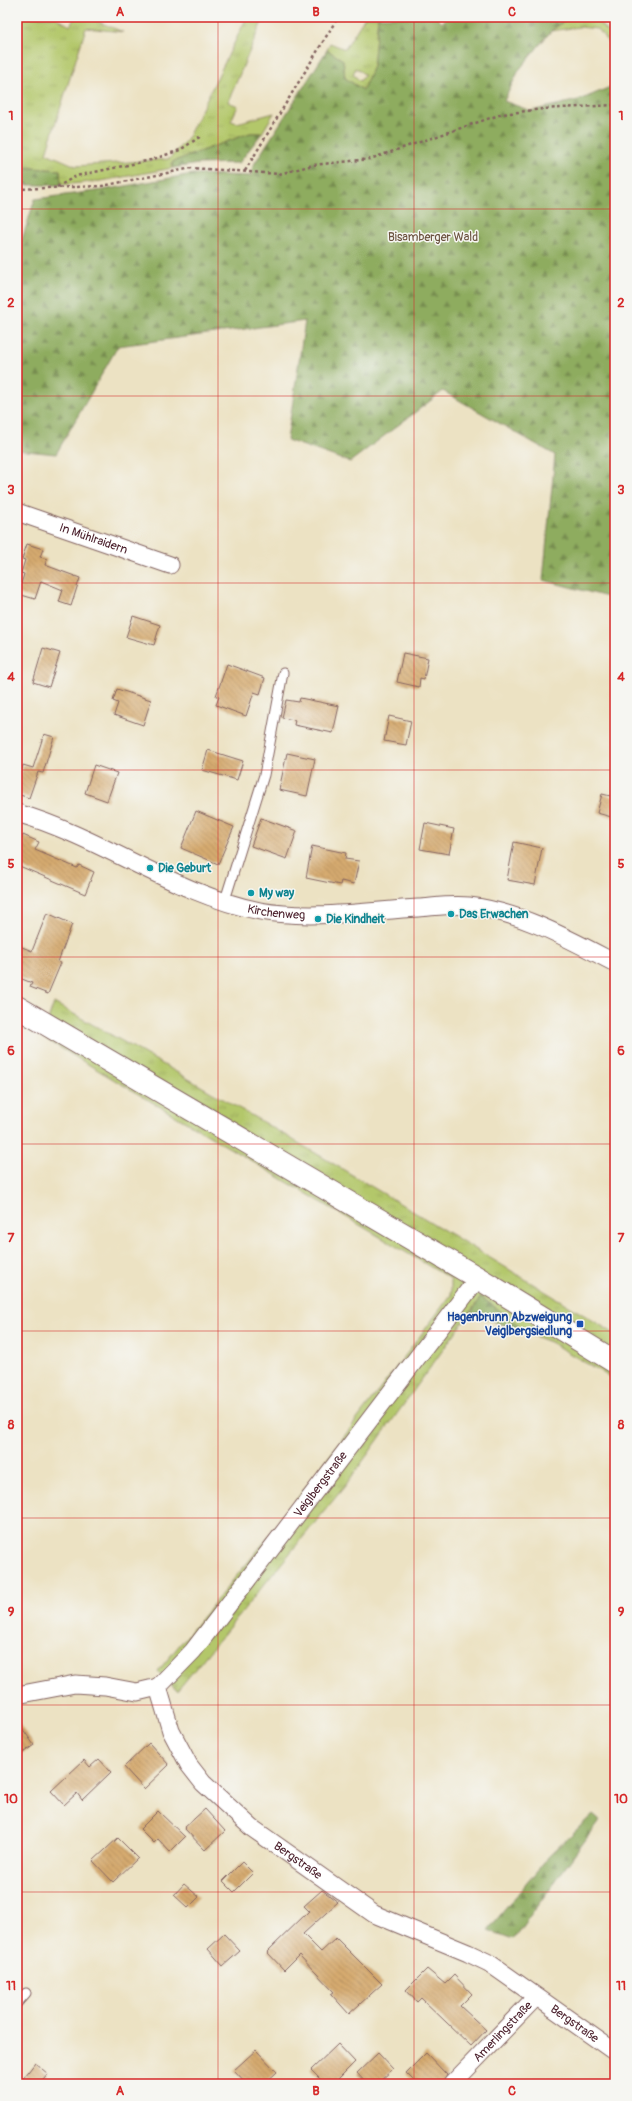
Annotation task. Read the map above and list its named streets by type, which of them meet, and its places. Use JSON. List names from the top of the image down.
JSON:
{
  "streets": {
    "street": [
      "In Mühlraidern",
      "Kirchenweg",
      "Veiglbergstraße",
      "Bergstraße",
      "Amerlingstraße"
    ]
  },
  "crossings": [
    ["Veiglbergstraße", "Bergstraße"],
    ["Bergstraße", "Amerlingstraße"]
  ],
  "parks": ["Bisamberger Wald"],
  "places": {
    "other": [
      "Die Geburt",
      "My way",
      "Das Erwachen",
      "Die Kindheit"
    ],
    "transit": ["Hagenbrunn Abzweigung Veiglbergsiedlung"]
  },
  "grid": {
    "columns": ["A", "B", "C"],
    "rows": [
      "1",
      "2",
      "3",
      "4",
      "5",
      "6",
      "7",
      "8",
      "9",
      "10",
      "11"
    ]
  }
}
